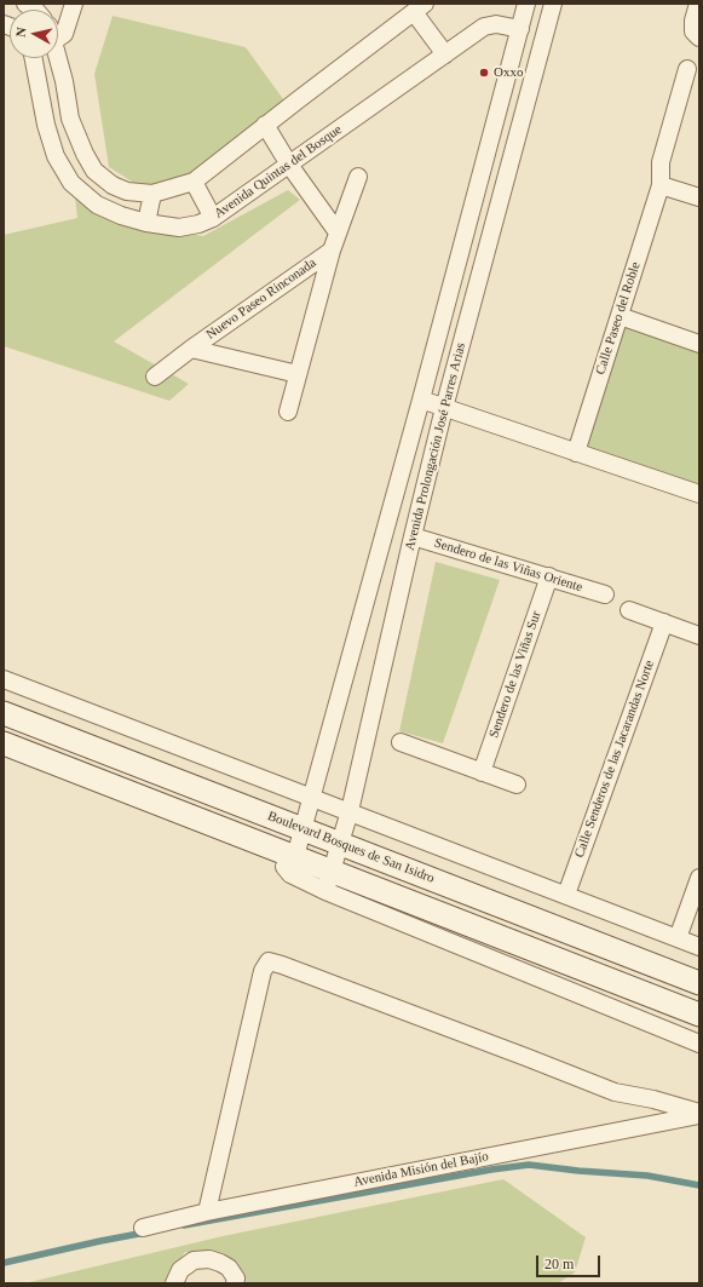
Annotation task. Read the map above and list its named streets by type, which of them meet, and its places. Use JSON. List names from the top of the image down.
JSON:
{
  "streets": {
    "main road": ["Boulevard Bosques de San Isidro"],
    "street": [
      "Avenida Quintas del Bosque",
      "Nuevo Paseo Rinconada",
      "Calle Paseo del Roble",
      "Avenida Prolongación José Parres Arias",
      "Sendero de las Viñas Oriente",
      "Sendero de las Viñas Sur",
      "Calle Senderos de las Jacarandas Norte",
      "Avenida Misión del Bajío"
    ]
  },
  "crossings": [
    ["Avenida Quintas del Bosque", "Avenida Prolongación José Parres Arias"],
    ["Avenida Prolongación José Parres Arias", "Sendero de las Viñas Oriente"],
    ["Avenida Prolongación José Parres Arias", "Boulevard Bosques de San Isidro"],
    ["Sendero de las Viñas Oriente", "Sendero de las Viñas Sur"]
  ],
  "places": ["Oxxo"],
  "scale_bar": "20 m",
  "north": "left"
}
